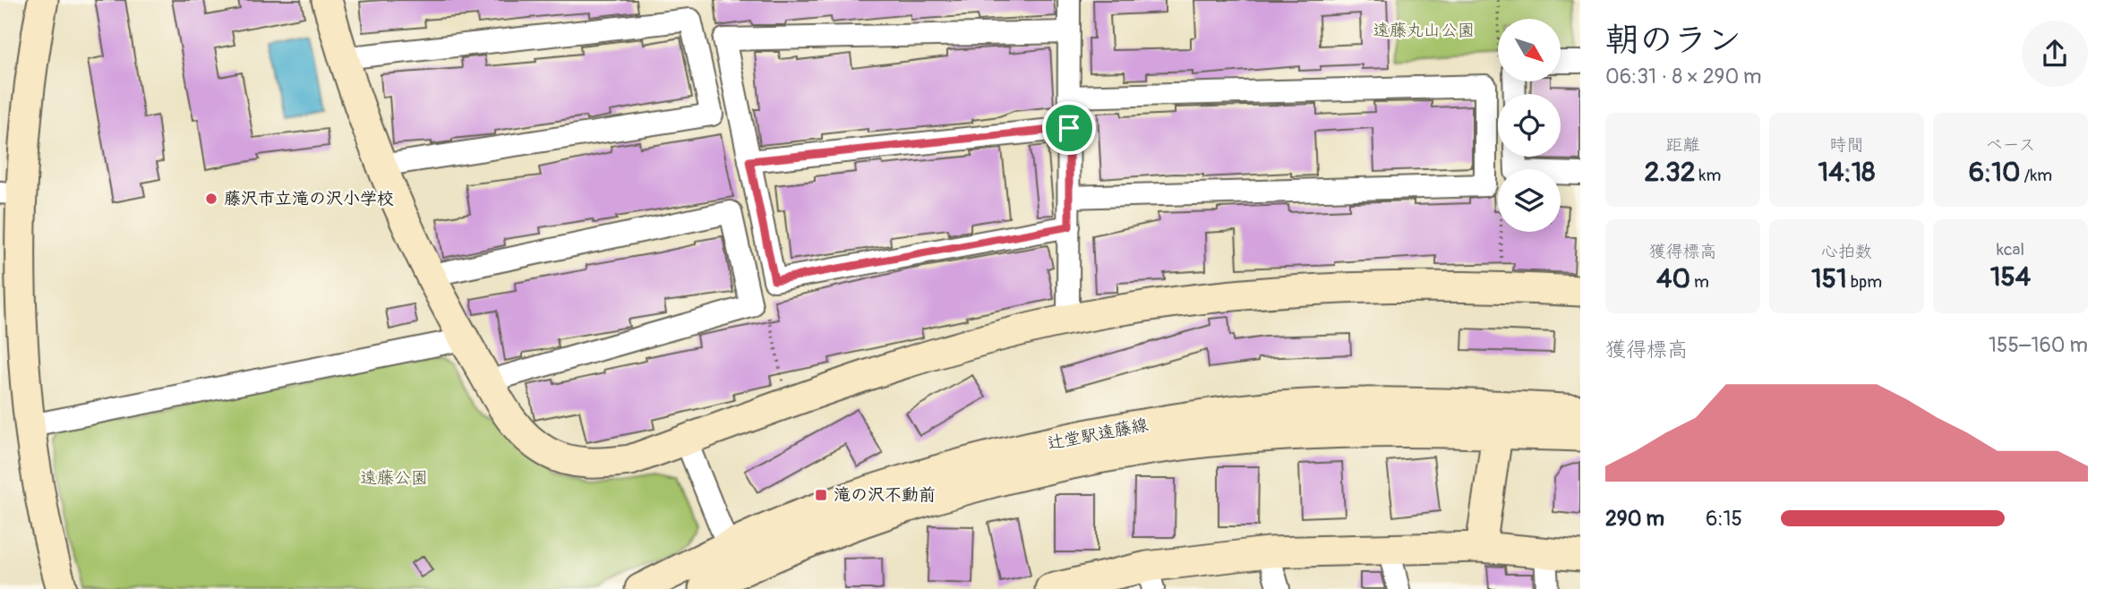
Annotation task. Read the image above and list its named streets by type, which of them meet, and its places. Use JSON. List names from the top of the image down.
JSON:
{
  "streets": {
    "street": ["辻堂駅遠藤線"]
  },
  "parks": ["遠藤丸山公園", "遠藤公園"],
  "places": {
    "other": ["藤沢市立滝の沢小学校"],
    "transit": ["滝の沢不動前"]
  },
  "north": "bottom right",
  "page": {
    "heading": ["朝のラン", "06:31 · 8 × 290 m"],
    "stats": [
      ["距離", "2.32 km"],
      ["時間", "14:18"],
      ["ペース", "6:10 /km"],
      ["獲得標高", "40 m"],
      ["心拍数", "151 bpm"],
      ["kcal", "154"]
    ],
    "chart": ["獲得標高", "155–160 m"],
    "list": [
      {
        "name": "290 m",
        "note": "6:15"
      }
    ]
  }
}
